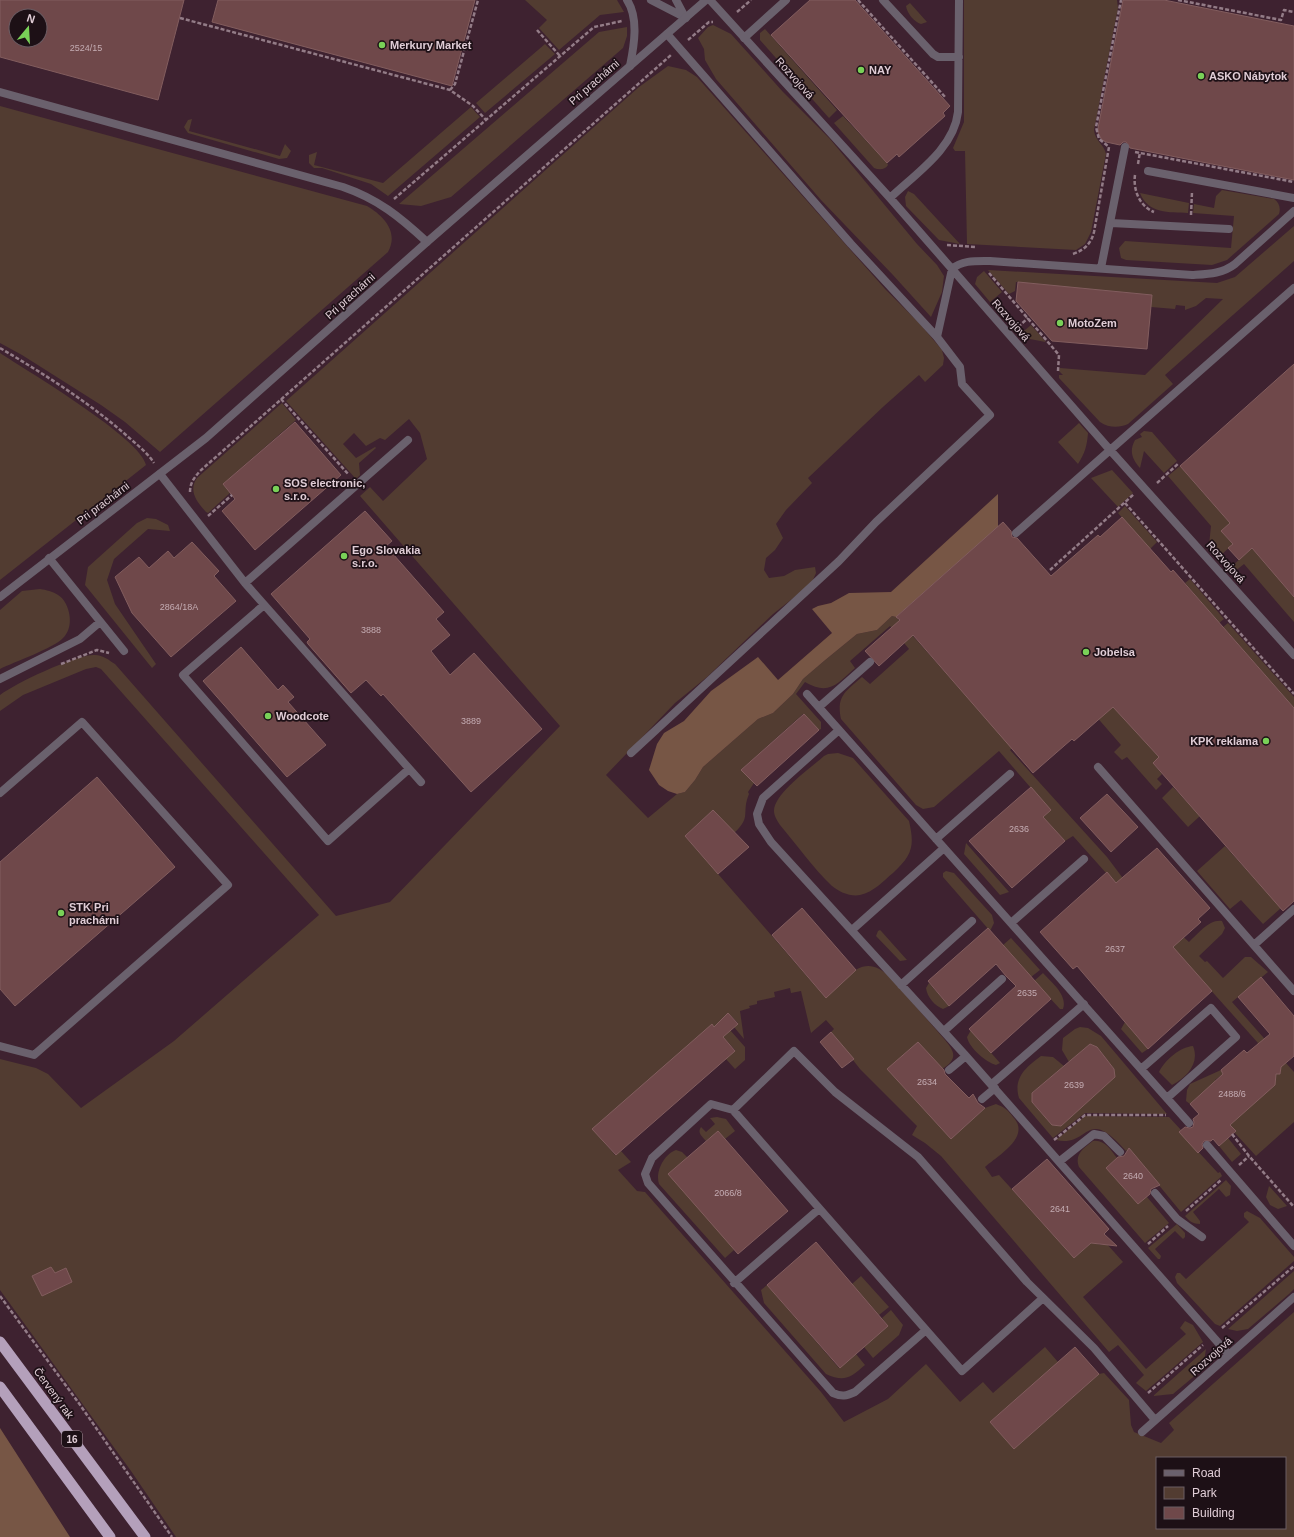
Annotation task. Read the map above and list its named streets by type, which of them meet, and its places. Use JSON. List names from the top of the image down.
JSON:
{
  "streets": {
    "highway": ["Červený rak", "16"],
    "street": ["Rozvojová", "Pri prachárni"]
  },
  "places": [
    "Merkury Market",
    "NAY",
    "ASKO Nábytok",
    "MotoZem",
    "SOS electronic, s.r.o.",
    "Ego Slovakia s.r.o.",
    "Jobelsa",
    "Woodcote",
    "KPK reklama",
    "STK Pri prachárni"
  ],
  "house_numbers": [
    "2524/15",
    "2864/18A",
    "3888",
    "3889",
    "2636",
    "2637",
    "2635",
    "2634",
    "2639",
    "2488/6",
    "2640",
    "2066/8",
    "2641"
  ],
  "legend": ["Road", "Park", "Building"],
  "north": "top"
}
